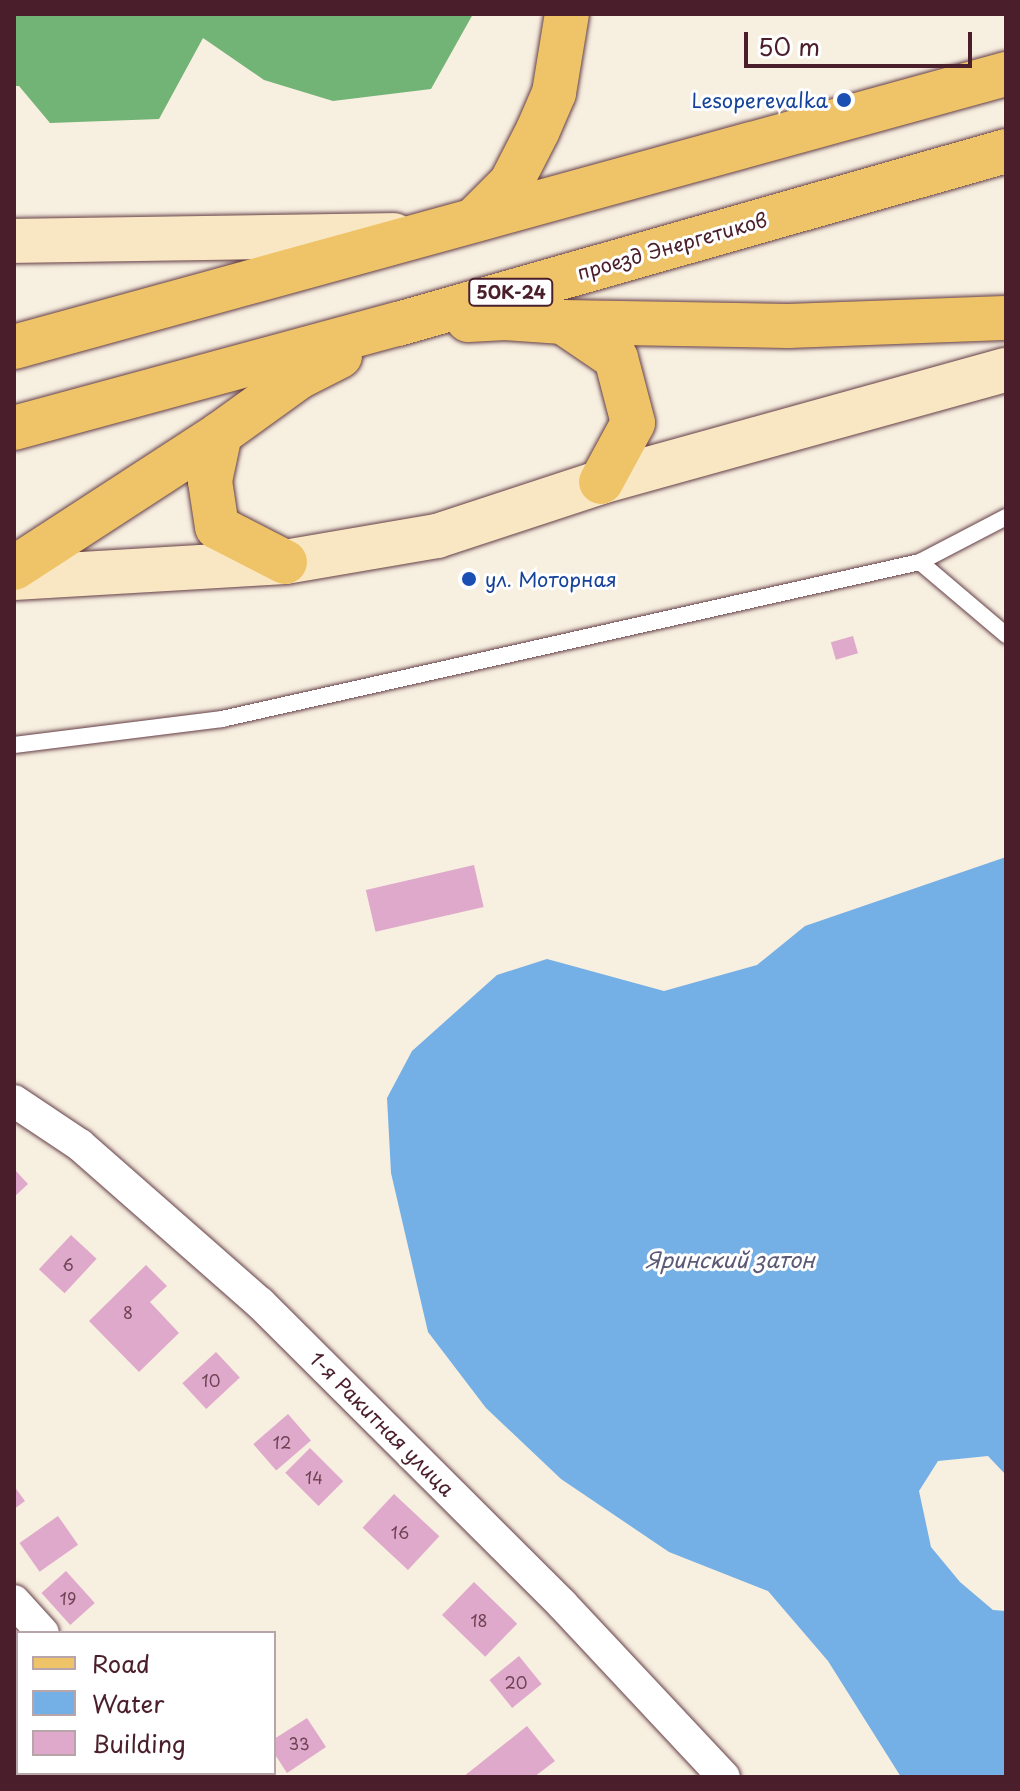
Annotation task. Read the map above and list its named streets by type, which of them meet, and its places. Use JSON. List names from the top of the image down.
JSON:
{
  "streets": {
    "main road": ["проезд Энергетиков", "50К-24"],
    "street": ["1-я Ракитная улица"]
  },
  "water": ["Яринский затон"],
  "places": ["Lesoperevalka", "ул. Моторная"],
  "house_numbers": [
    "6",
    "8",
    "10",
    "12",
    "14",
    "16",
    "19",
    "18",
    "20",
    "33"
  ],
  "legend": ["Road", "Water", "Building"],
  "scale_bar": "50 m"
}
